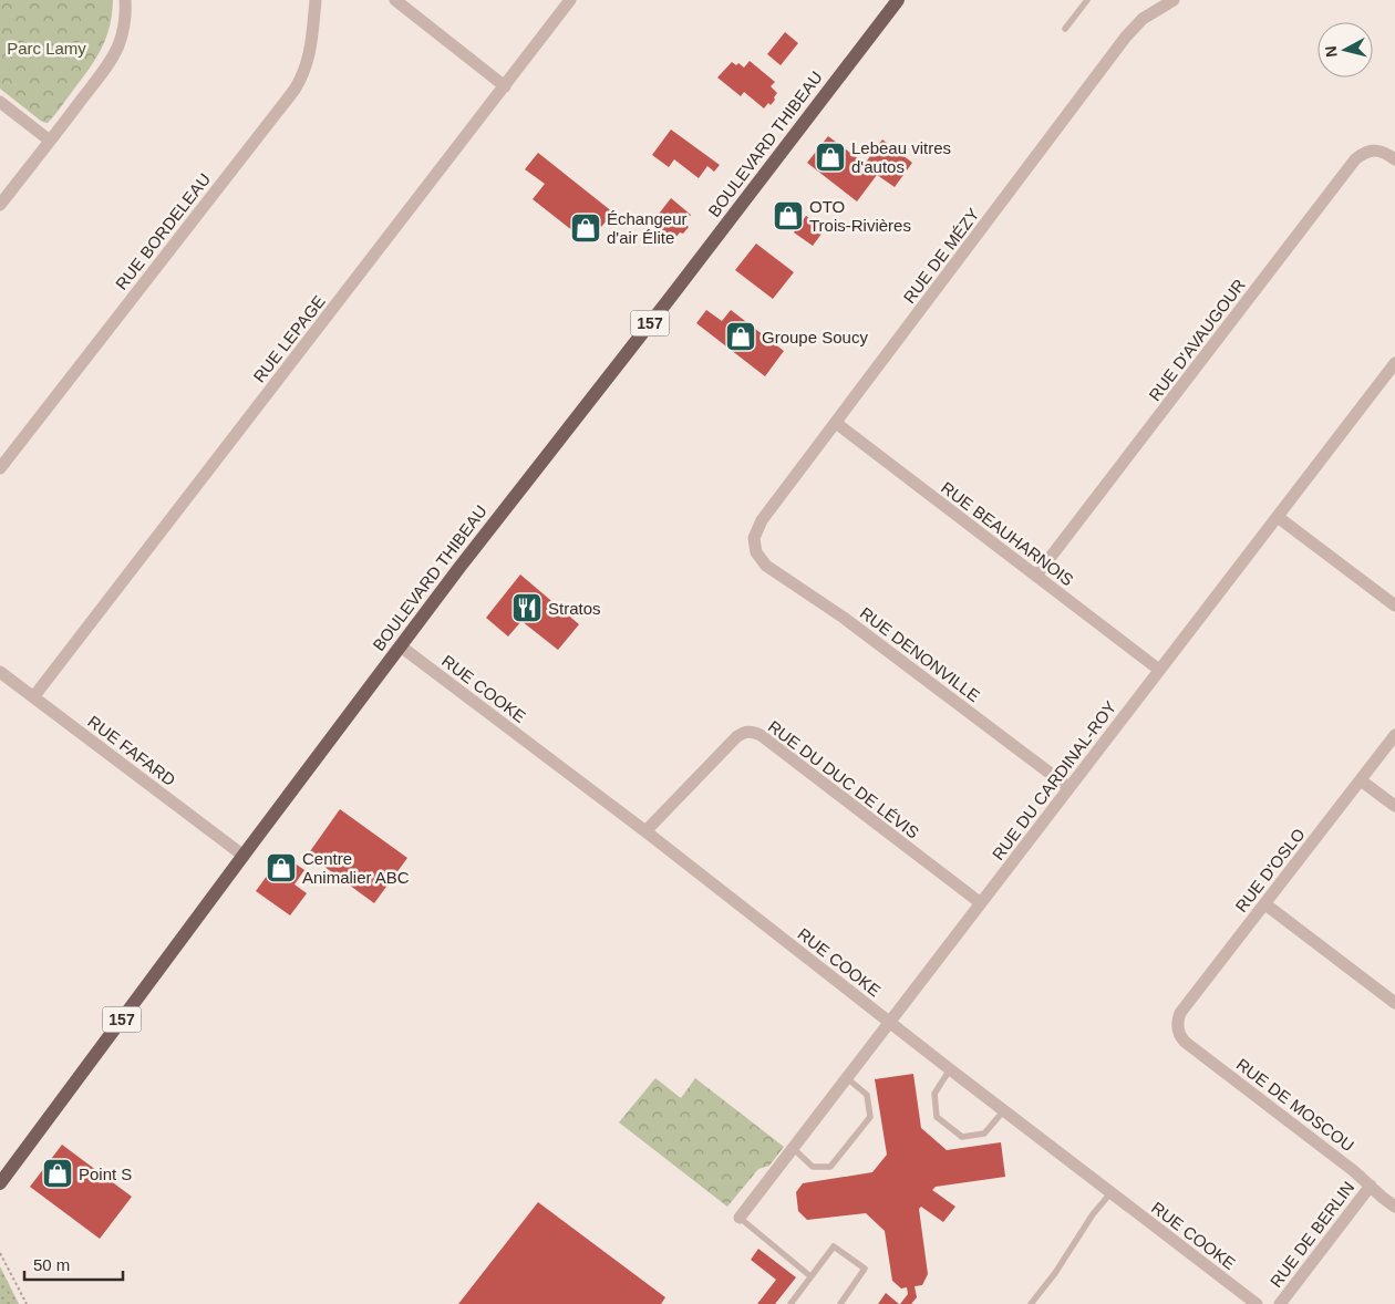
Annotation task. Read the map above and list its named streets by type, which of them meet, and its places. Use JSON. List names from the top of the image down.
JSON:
{
  "streets": {
    "main road": ["BOULEVARD THIBEAU", "157"],
    "street": [
      "RUE BORDELEAU",
      "RUE DE MÉZY",
      "RUE LEPAGE",
      "RUE D'AVAUGOUR",
      "RUE BEAUHARNOIS",
      "RUE DENONVILLE",
      "RUE COOKE",
      "RUE FAFARD",
      "RUE DU DUC DE LÉVIS",
      "RUE DU CARDINAL-ROY",
      "RUE D'OSLO",
      "RUE DE MOSCOU",
      "RUE DE BERLIN"
    ]
  },
  "crossings": [
    ["BOULEVARD THIBEAU", "RUE COOKE"],
    ["BOULEVARD THIBEAU", "RUE FAFARD"],
    ["RUE DE MÉZY", "RUE BEAUHARNOIS"],
    ["RUE DE MÉZY", "RUE DENONVILLE"],
    ["RUE LEPAGE", "RUE FAFARD"],
    ["RUE D'AVAUGOUR", "RUE BEAUHARNOIS"],
    ["RUE BEAUHARNOIS", "RUE DU CARDINAL-ROY"],
    ["RUE DENONVILLE", "RUE DU CARDINAL-ROY"],
    ["RUE COOKE", "RUE DU DUC DE LÉVIS"],
    ["RUE COOKE", "RUE DU CARDINAL-ROY"],
    ["RUE DU DUC DE LÉVIS", "RUE DU CARDINAL-ROY"],
    ["RUE D'OSLO", "RUE DE MOSCOU"],
    ["RUE DE MOSCOU", "RUE DE BERLIN"]
  ],
  "parks": ["Parc Lamy"],
  "places": {
    "shop": [
      "Lebeau vitres d'autos",
      "OTO Trois-Rivières",
      "Échangeur d'air Élite",
      "Groupe Soucy",
      "Centre Animalier ABC",
      "Point S"
    ],
    "restaurant": ["Stratos"]
  },
  "scale_bar": "50 m",
  "north": "left"
}
